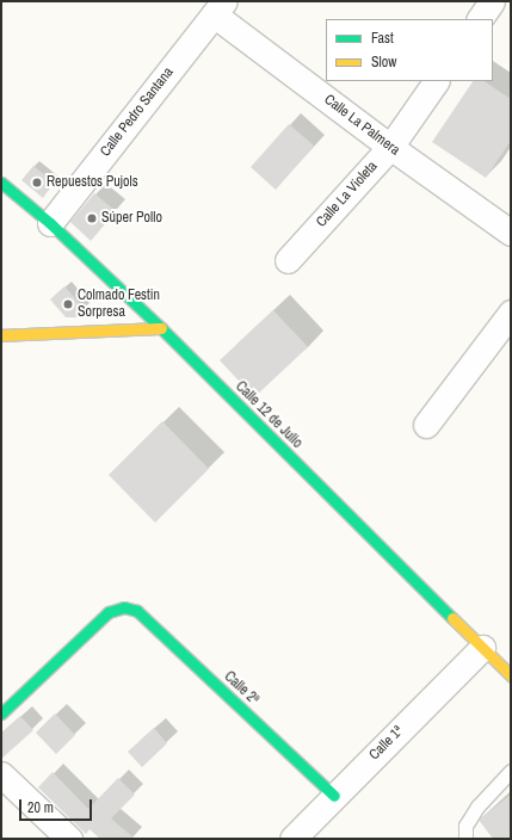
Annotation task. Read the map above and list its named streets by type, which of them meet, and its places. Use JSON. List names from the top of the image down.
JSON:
{
  "streets": {
    "main road": ["Calle 12 de Julio", "Calle 2ª"],
    "street": [
      "Calle Pedro Santana",
      "Calle La Palmera",
      "Calle La Violeta",
      "Calle 1ª"
    ]
  },
  "crossings": [
    ["Calle Pedro Santana", "Calle La Palmera"],
    ["Calle Pedro Santana", "Calle 12 de Julio"],
    ["Calle La Palmera", "Calle La Violeta"],
    ["Calle 12 de Julio", "Calle 1ª"],
    ["Calle 2ª", "Calle 1ª"]
  ],
  "places": ["Repuestos Pujols", "Súper Pollo", "Colmado Festin Sorpresa"],
  "legend": ["Fast", "Slow"],
  "scale_bar": "20 m"
}
